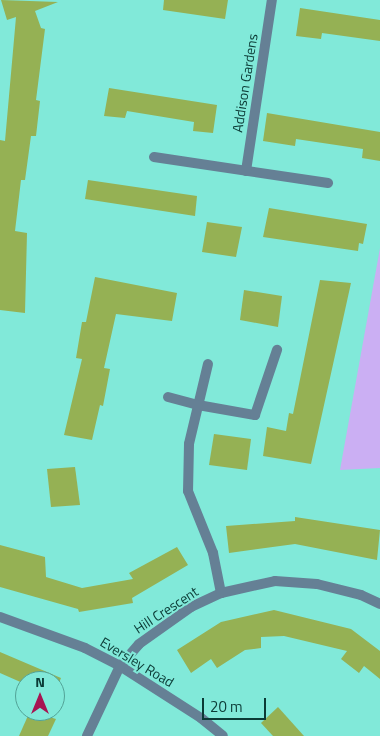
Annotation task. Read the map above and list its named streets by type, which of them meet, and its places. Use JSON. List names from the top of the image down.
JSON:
{
  "streets": {
    "street": ["Addison Gardens", "Hill Crescent", "Eversley Road"]
  },
  "crossings": [
    ["Hill Crescent", "Eversley Road"]
  ],
  "scale_bar": "20 m",
  "north": "top"
}
